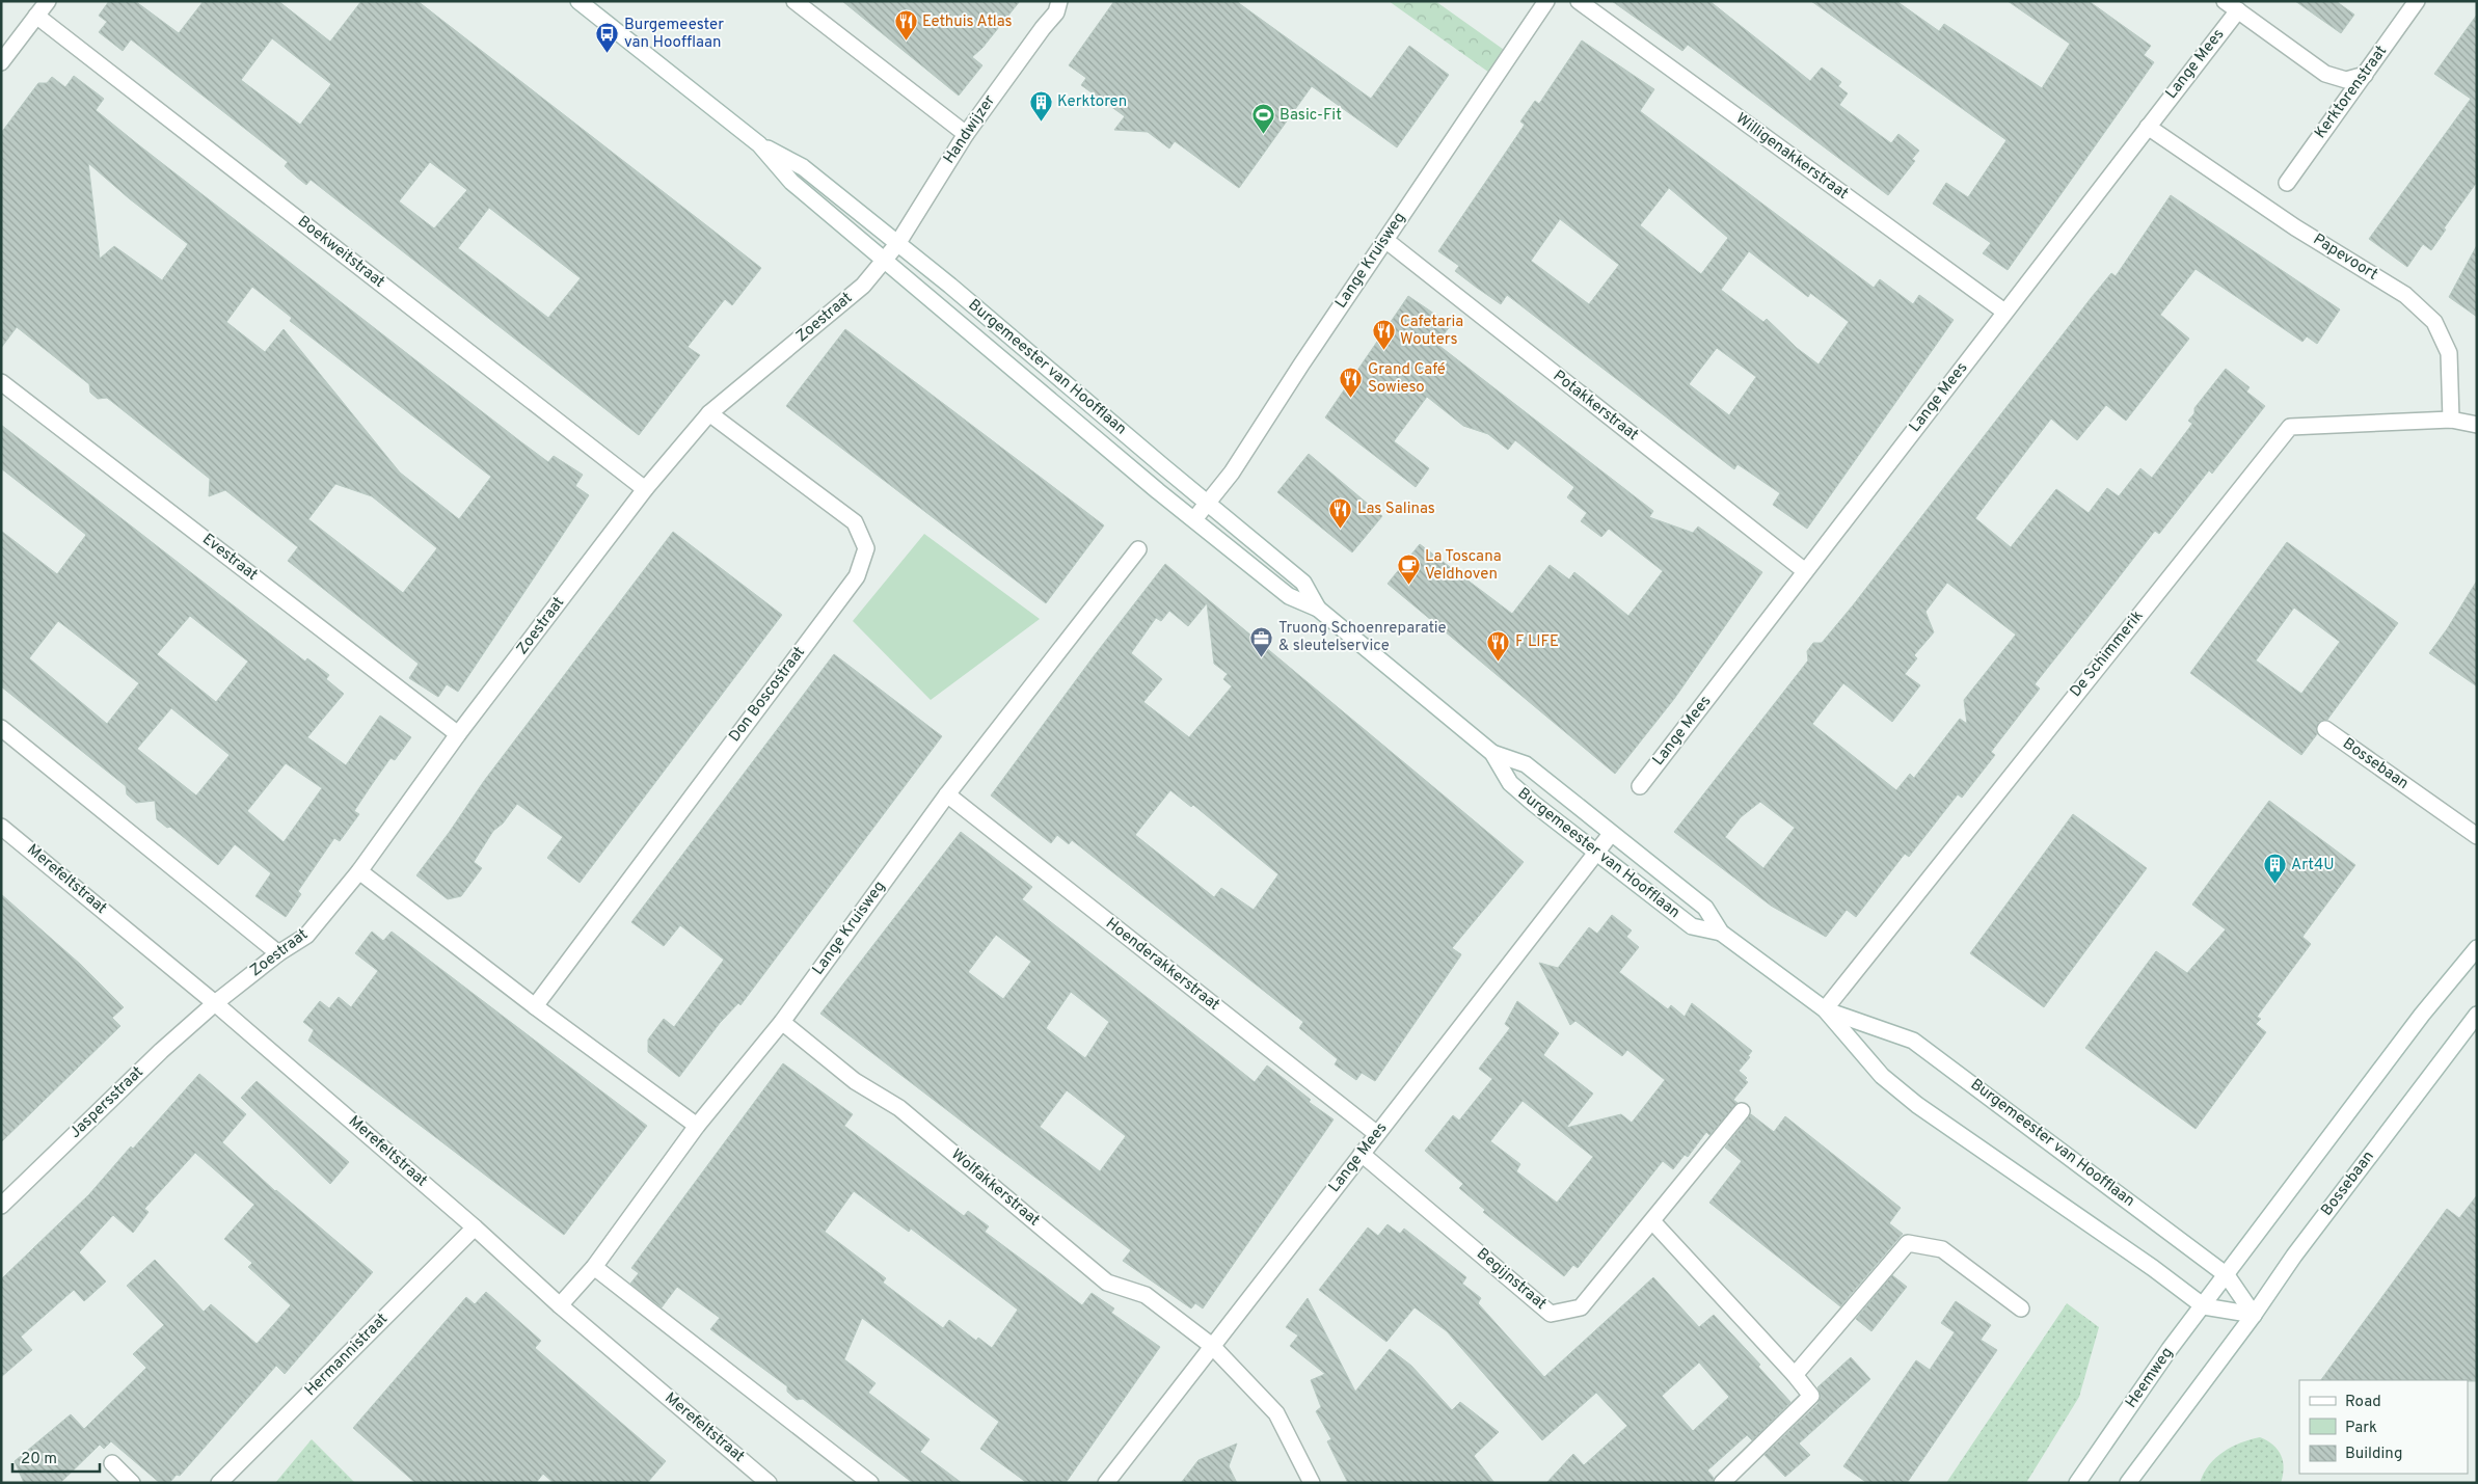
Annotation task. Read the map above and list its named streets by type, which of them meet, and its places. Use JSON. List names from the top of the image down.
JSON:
{
  "streets": {
    "street": [
      "Lange Mees",
      "Kerktorenstraat",
      "Handwijzer",
      "Willigenakkerstraat",
      "Boekweitstraat",
      "Papevoort",
      "Lange Kruisweg",
      "Zoestraat",
      "Burgemeester van Hoofflaan",
      "Potakkerstraat",
      "Evestraat",
      "De Schimmerik",
      "Don Boscostraat",
      "Bossebaan",
      "Merefeltstraat",
      "Hoenderakkerstraat",
      "Jaspersstraat",
      "Wolfakkerstraat",
      "Begijnstraat",
      "Hermannistraat",
      "Heemweg"
    ]
  },
  "crossings": [
    ["Lange Mees", "Willigenakkerstraat"],
    ["Lange Mees", "Papevoort"],
    ["Lange Mees", "Burgemeester van Hoofflaan"],
    ["Lange Mees", "Potakkerstraat"],
    ["Lange Mees", "Hoenderakkerstraat"],
    ["Lange Mees", "Wolfakkerstraat"],
    ["Lange Mees", "Begijnstraat"],
    ["Handwijzer", "Zoestraat"],
    ["Handwijzer", "Burgemeester van Hoofflaan"],
    ["Boekweitstraat", "Zoestraat"],
    ["Papevoort", "De Schimmerik"],
    ["Lange Kruisweg", "Burgemeester van Hoofflaan"],
    ["Lange Kruisweg", "Potakkerstraat"],
    ["Lange Kruisweg", "Merefeltstraat"],
    ["Lange Kruisweg", "Hoenderakkerstraat"],
    ["Lange Kruisweg", "Wolfakkerstraat"],
    ["Zoestraat", "Burgemeester van Hoofflaan"],
    ["Zoestraat", "Evestraat"],
    ["Zoestraat", "Don Boscostraat"],
    ["Zoestraat", "Merefeltstraat"],
    ["Zoestraat", "Jaspersstraat"],
    ["Burgemeester van Hoofflaan", "De Schimmerik"],
    ["Burgemeester van Hoofflaan", "Bossebaan"],
    ["Burgemeester van Hoofflaan", "Heemweg"],
    ["Merefeltstraat", "Jaspersstraat"],
    ["Merefeltstraat", "Hermannistraat"]
  ],
  "places": {
    "restaurant": [
      "Eethuis Atlas",
      "Cafetaria Wouters",
      "Grand Café Sowieso",
      "Las Salinas",
      "F LIFE"
    ],
    "bus stop": ["Burgemeester van Hoofflaan"],
    "building": ["Kerktoren", "Art4U"],
    "sports": ["Basic-Fit"],
    "cafe": ["La Toscana Veldhoven"],
    "office": ["Truong Schoenreparatie & sleutelservice"]
  },
  "legend": ["Road", "Park", "Building"],
  "scale_bar": "20 m"
}
